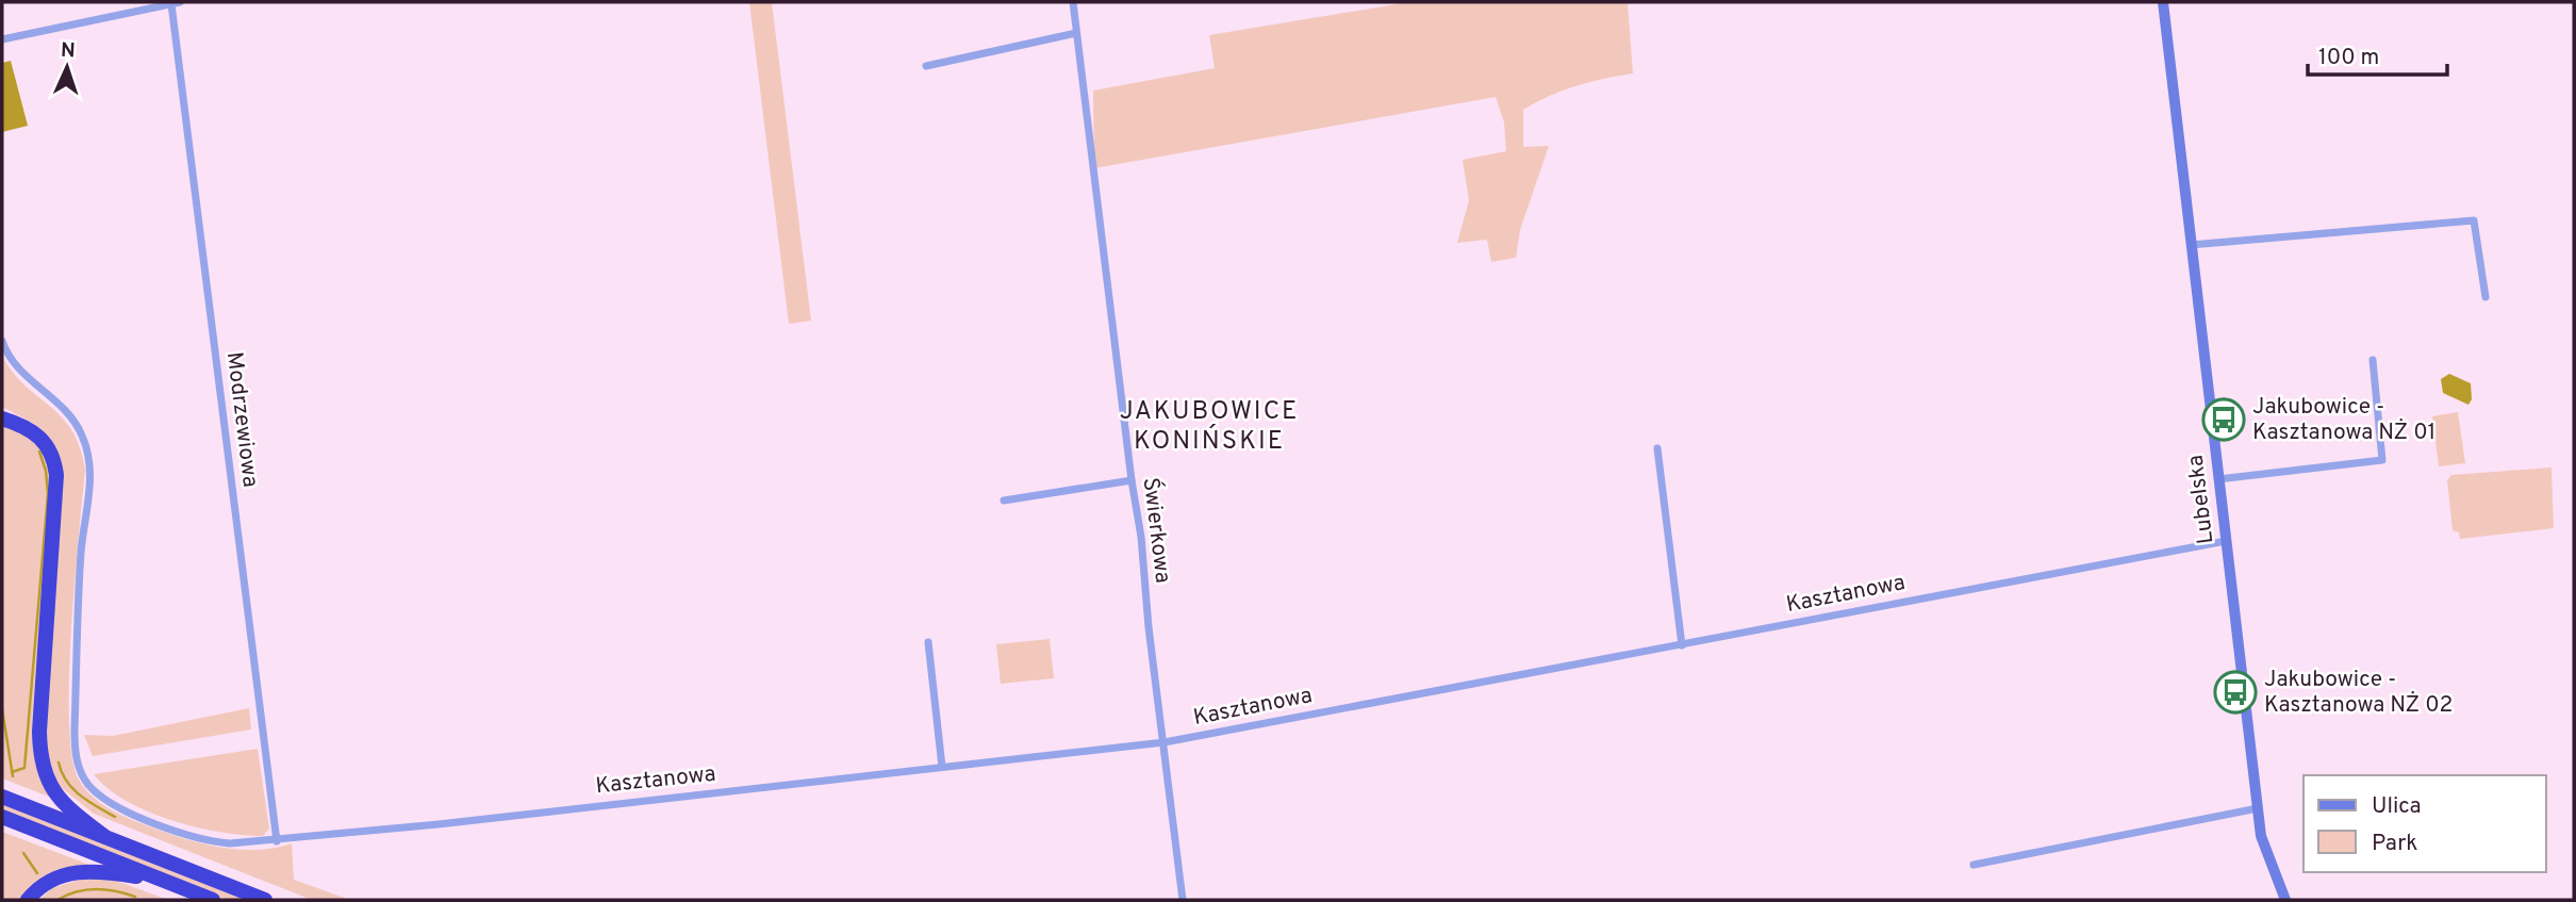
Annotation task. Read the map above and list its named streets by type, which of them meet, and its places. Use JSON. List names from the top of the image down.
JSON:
{
  "streets": {
    "street": [
      "Modrzewiowa",
      "Lubelska",
      "Świerkowa",
      "Kasztanowa"
    ]
  },
  "crossings": [
    ["Modrzewiowa", "Kasztanowa"],
    ["Lubelska", "Kasztanowa"],
    ["Świerkowa", "Kasztanowa"]
  ],
  "districts": ["JAKUBOWICE KONIŃSKIE"],
  "places": {
    "bus stop": ["Jakubowice - Kasztanowa NŻ 01", "Jakubowice - Kasztanowa NŻ 02"]
  },
  "legend": ["Ulica", "Park"],
  "scale_bar": "100 m",
  "north": "top"
}
